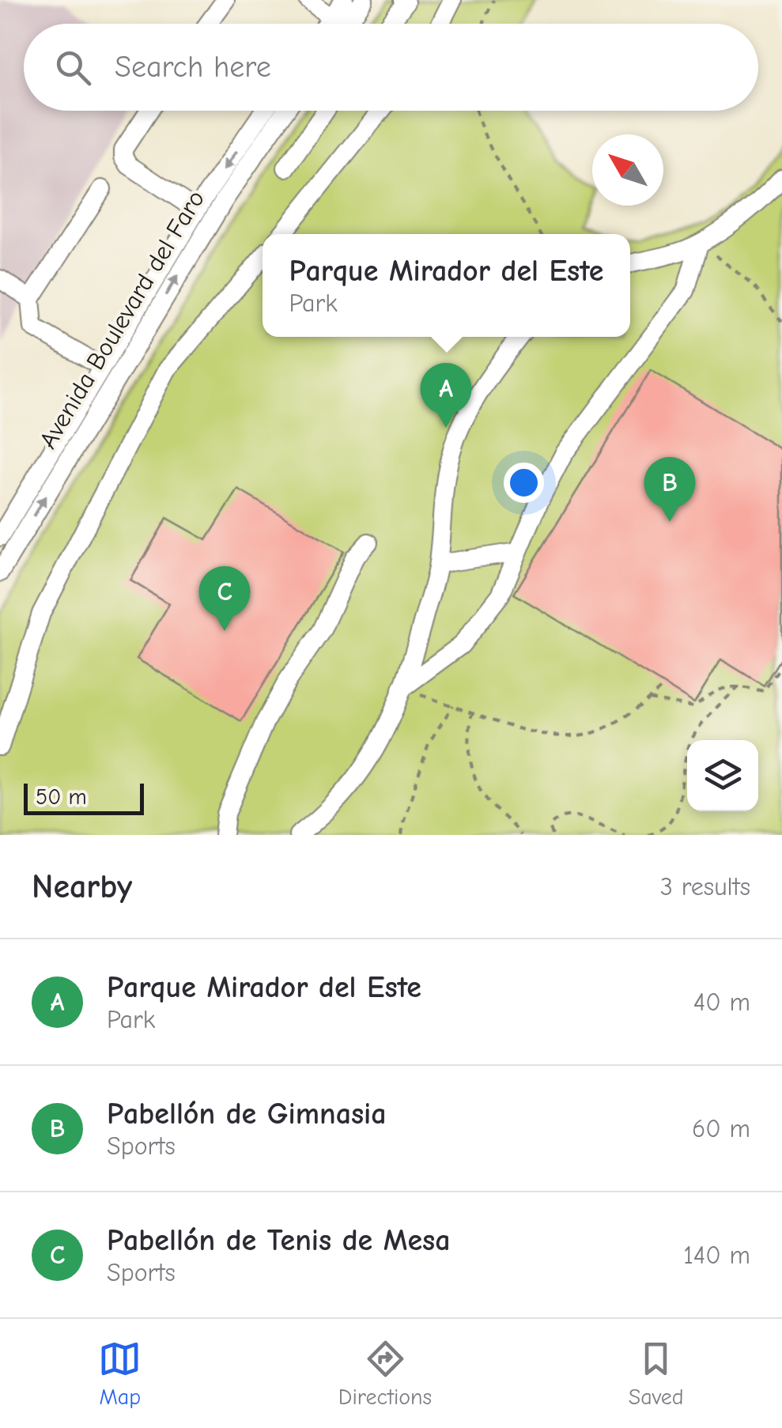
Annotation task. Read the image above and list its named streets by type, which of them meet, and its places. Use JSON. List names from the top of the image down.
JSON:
{
  "streets": {
    "street": ["Avenida Boulevard del Faro"]
  },
  "scale_bar": "50 m",
  "north": "top left",
  "page": {
    "search": "Search here",
    "popup": ["Parque Mirador del Este", "Park"],
    "pins": ["A", "B", "C"],
    "scale": "50 m",
    "heading": ["Nearby", "3 results"],
    "list": [
      {
        "mark": "A",
        "name": "Parque Mirador del Este",
        "note": "Park",
        "value": "40 m"
      },
      {
        "mark": "B",
        "name": "Pabellón de Gimnasia",
        "note": "Sports",
        "value": "60 m"
      },
      {
        "mark": "C",
        "name": "Pabellón de Tenis de Mesa",
        "note": "Sports",
        "value": "140 m"
      }
    ],
    "nav": ["Map", "Directions", "Saved"]
  }
}
